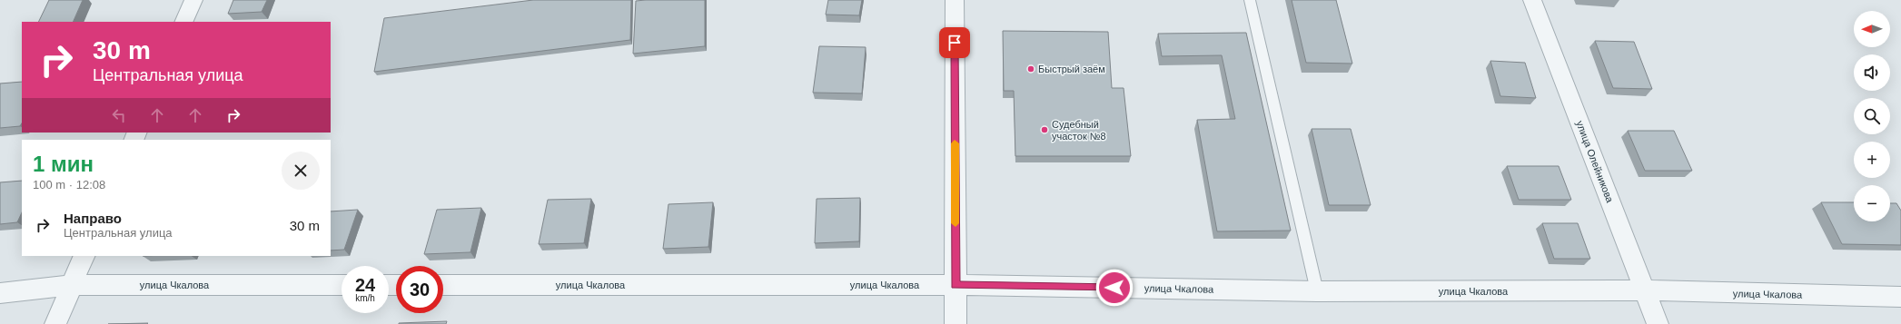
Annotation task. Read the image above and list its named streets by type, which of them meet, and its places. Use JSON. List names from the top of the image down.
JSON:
{
  "streets": {
    "street": ["улица Олейникова", "улица Чкалова"]
  },
  "crossings": [
    ["улица Олейникова", "улица Чкалова"]
  ],
  "places": ["Быстрый заём", "Судебный участок №8"],
  "north": "left",
  "page": {
    "map_buttons": ["+", "−"],
    "turn": ["30 m", "Центральная улица"],
    "heading": ["1 мин", "100 m · 12:08"],
    "list": [
      {
        "name": "Направо",
        "note": "Центральная улица",
        "value": "30 m"
      }
    ],
    "speed": "24 km/h",
    "limit": "30"
  }
}
